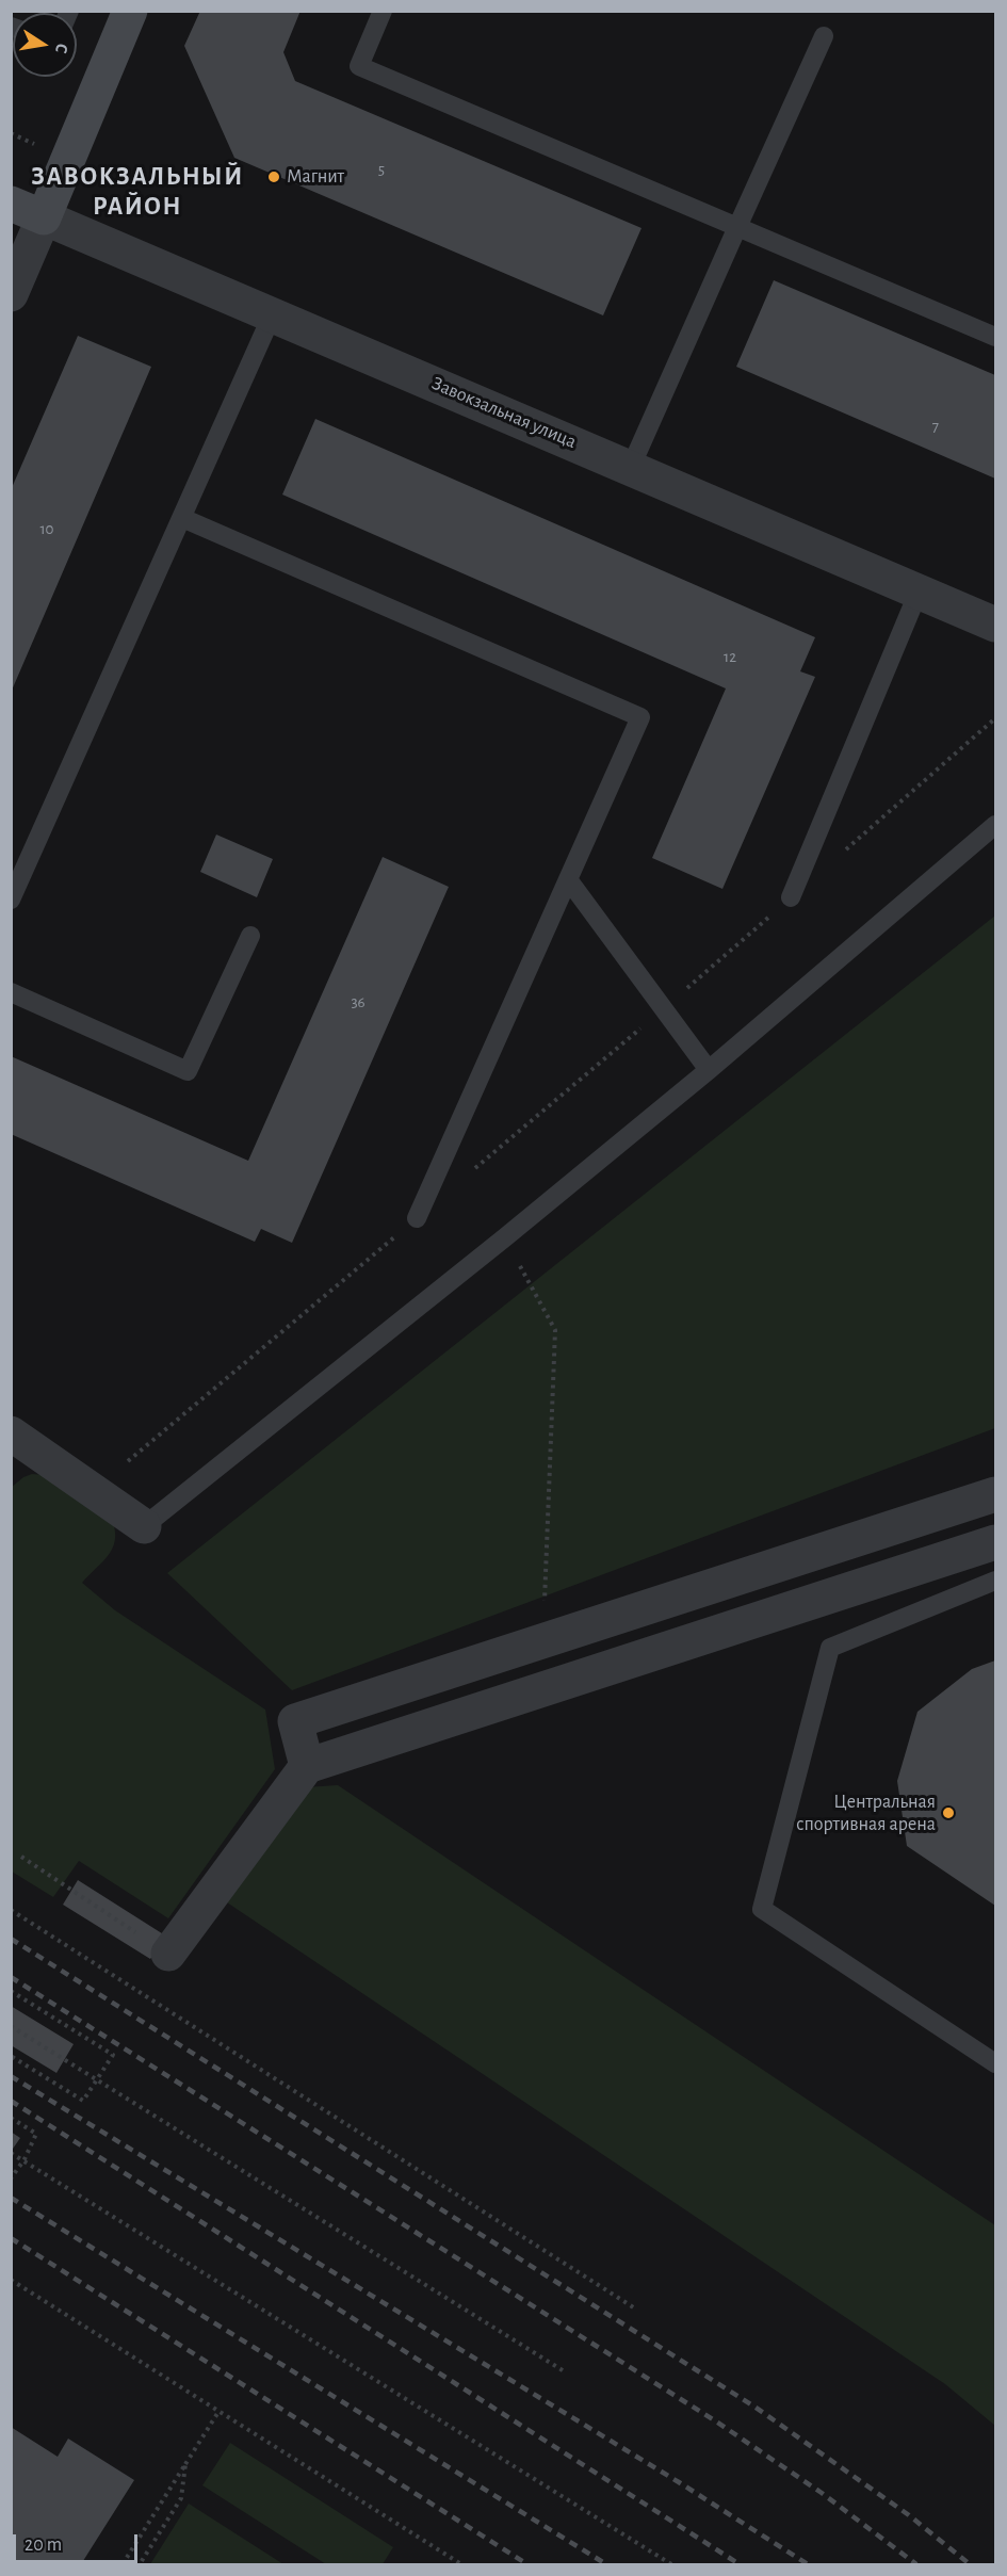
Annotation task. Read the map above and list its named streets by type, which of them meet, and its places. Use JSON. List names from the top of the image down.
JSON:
{
  "streets": {
    "street": ["Завокзальная улица"]
  },
  "districts": ["ЗАВОКЗАЛЬНЫЙ РАЙОН"],
  "places": ["Магнит", "Центральная спортивная арена"],
  "house_numbers": [
    "5",
    "7",
    "10",
    "12",
    "36"
  ],
  "scale_bar": "20 m",
  "north": "right"
}
